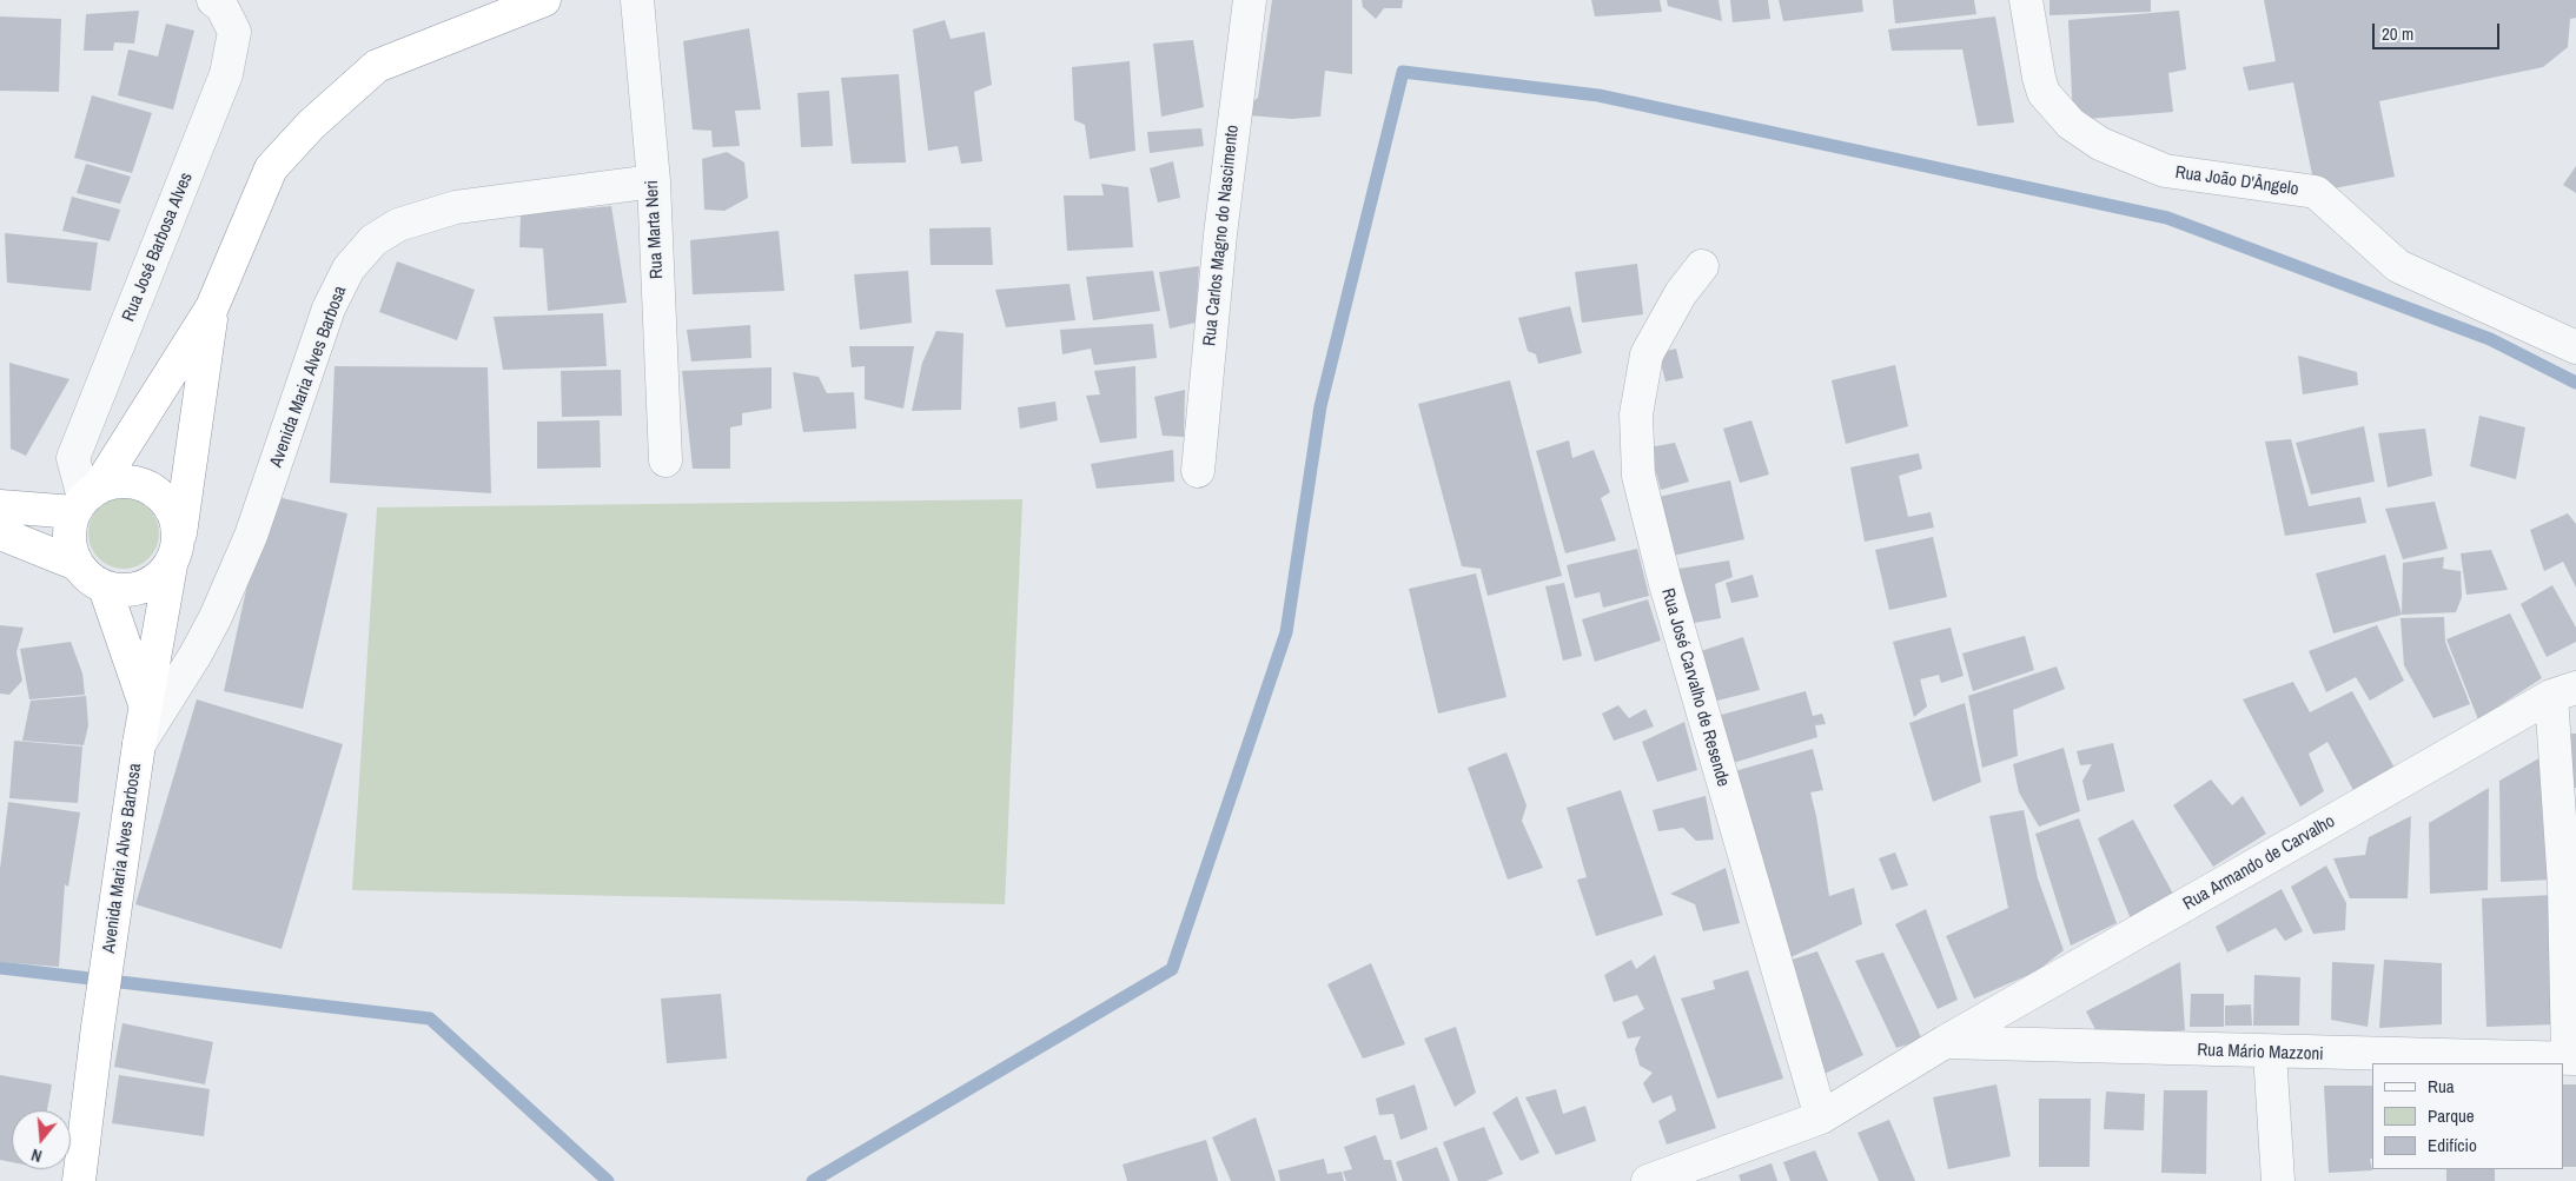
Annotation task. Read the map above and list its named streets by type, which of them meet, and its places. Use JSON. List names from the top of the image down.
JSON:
{
  "streets": {
    "highway": ["Avenida Maria Alves Barbosa"],
    "street": [
      "Rua João D'Ângelo",
      "Rua Marta Neri",
      "Rua Carlos Magno do Nascimento",
      "Rua José Barbosa Alves",
      "Rua José Carvalho de Resende",
      "Rua Armando de Carvalho",
      "Rua Mário Mazzoni"
    ]
  },
  "crossings": [
    ["Rua Marta Neri", "Avenida Maria Alves Barbosa"],
    ["Rua José Barbosa Alves", "Avenida Maria Alves Barbosa"],
    ["Rua José Carvalho de Resende", "Rua Armando de Carvalho"],
    ["Rua Armando de Carvalho", "Rua Mário Mazzoni"]
  ],
  "legend": ["Rua", "Parque", "Edifício"],
  "scale_bar": "20 m",
  "north": "bottom"
}
